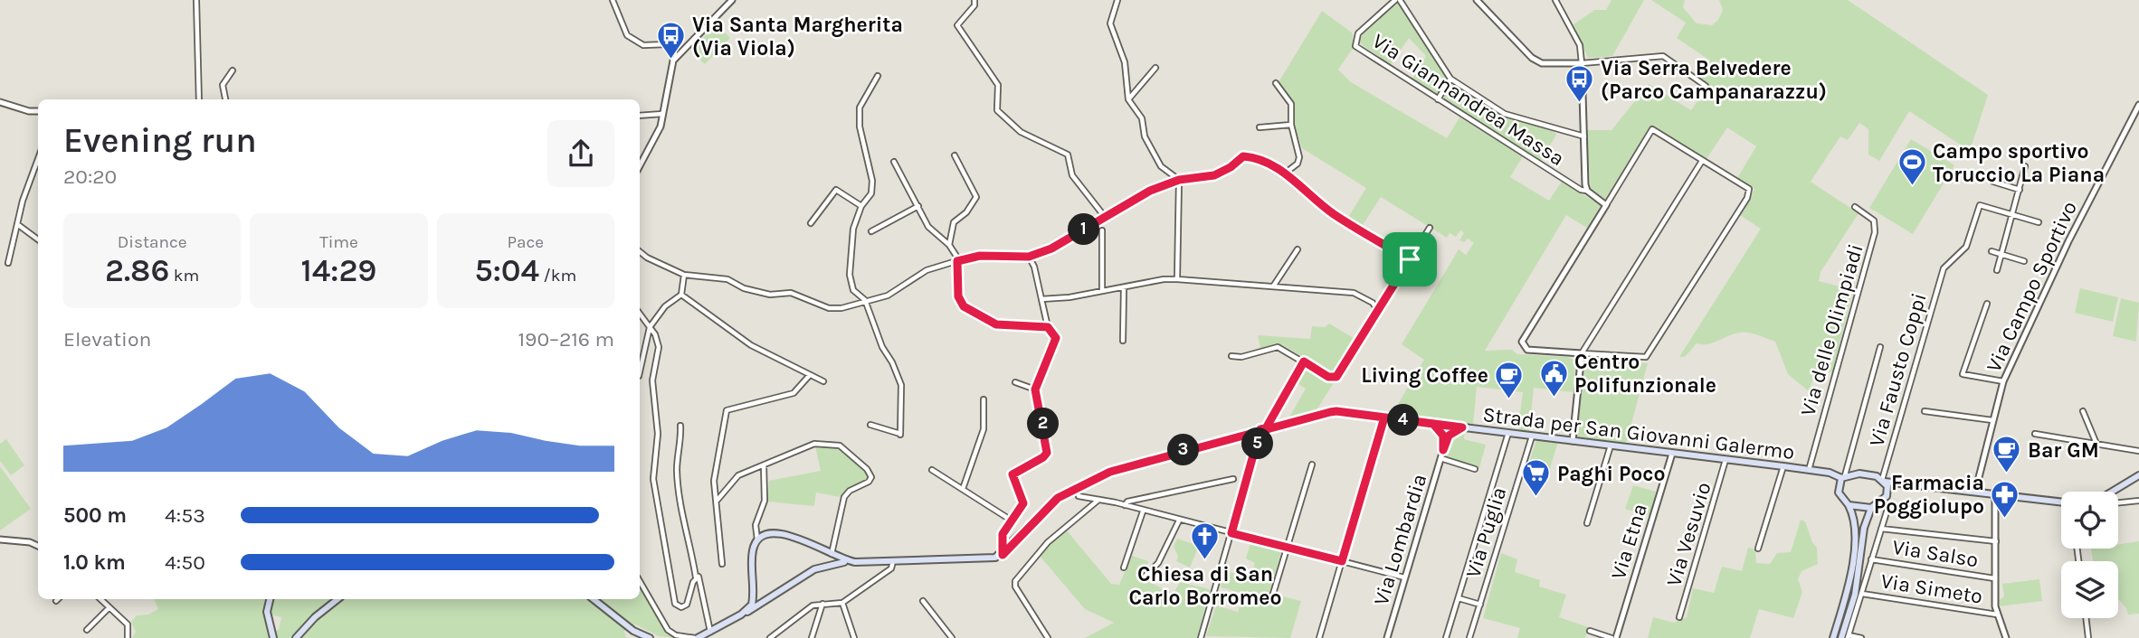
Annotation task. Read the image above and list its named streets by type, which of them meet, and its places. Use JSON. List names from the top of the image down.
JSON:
{
  "streets": {
    "main road": ["Strada per San Giovanni Galermo"],
    "street": [
      "Via Giannandrea Massa",
      "Via Campo Sportivo",
      "Via delle Olimpiadi",
      "Via Fausto Coppi",
      "Via Puglia",
      "Via Vesuvio",
      "Via Lombardia",
      "Via Etna",
      "Via Salso",
      "Via Simeto"
    ]
  },
  "crossings": [
    ["Via delle Olimpiadi", "Strada per San Giovanni Galermo"],
    ["Via Fausto Coppi", "Strada per San Giovanni Galermo"],
    ["Strada per San Giovanni Galermo", "Via Puglia"],
    ["Strada per San Giovanni Galermo", "Via Vesuvio"],
    ["Strada per San Giovanni Galermo", "Via Lombardia"],
    ["Strada per San Giovanni Galermo", "Via Etna"]
  ],
  "places": {
    "bus stop": ["Via Santa Margherita (Via Viola)", "Via Serra Belvedere (Parco Campanarazzu)"],
    "sports": ["Campo sportivo Toruccio La Piana"],
    "public building": ["Centro Polifunzionale"],
    "cafe": ["Living Coffee", "Bar GM"],
    "supermarket": ["Paghi Poco"],
    "pharmacy": ["Farmacia Poggiolupo"],
    "church": ["Chiesa di San Carlo Borromeo"]
  },
  "page": {
    "heading": ["Evening run", "20:20"],
    "stats": [
      ["Distance", "2.86 km"],
      ["Time", "14:29"],
      ["Pace", "5:04 /km"]
    ],
    "pins": [
      "1",
      "4",
      "2",
      "5",
      "3"
    ],
    "chart": ["Elevation", "190–216 m"],
    "list": [
      {
        "name": "500 m",
        "note": "4:53"
      },
      {
        "name": "1.0 km",
        "note": "4:50"
      }
    ]
  }
}
